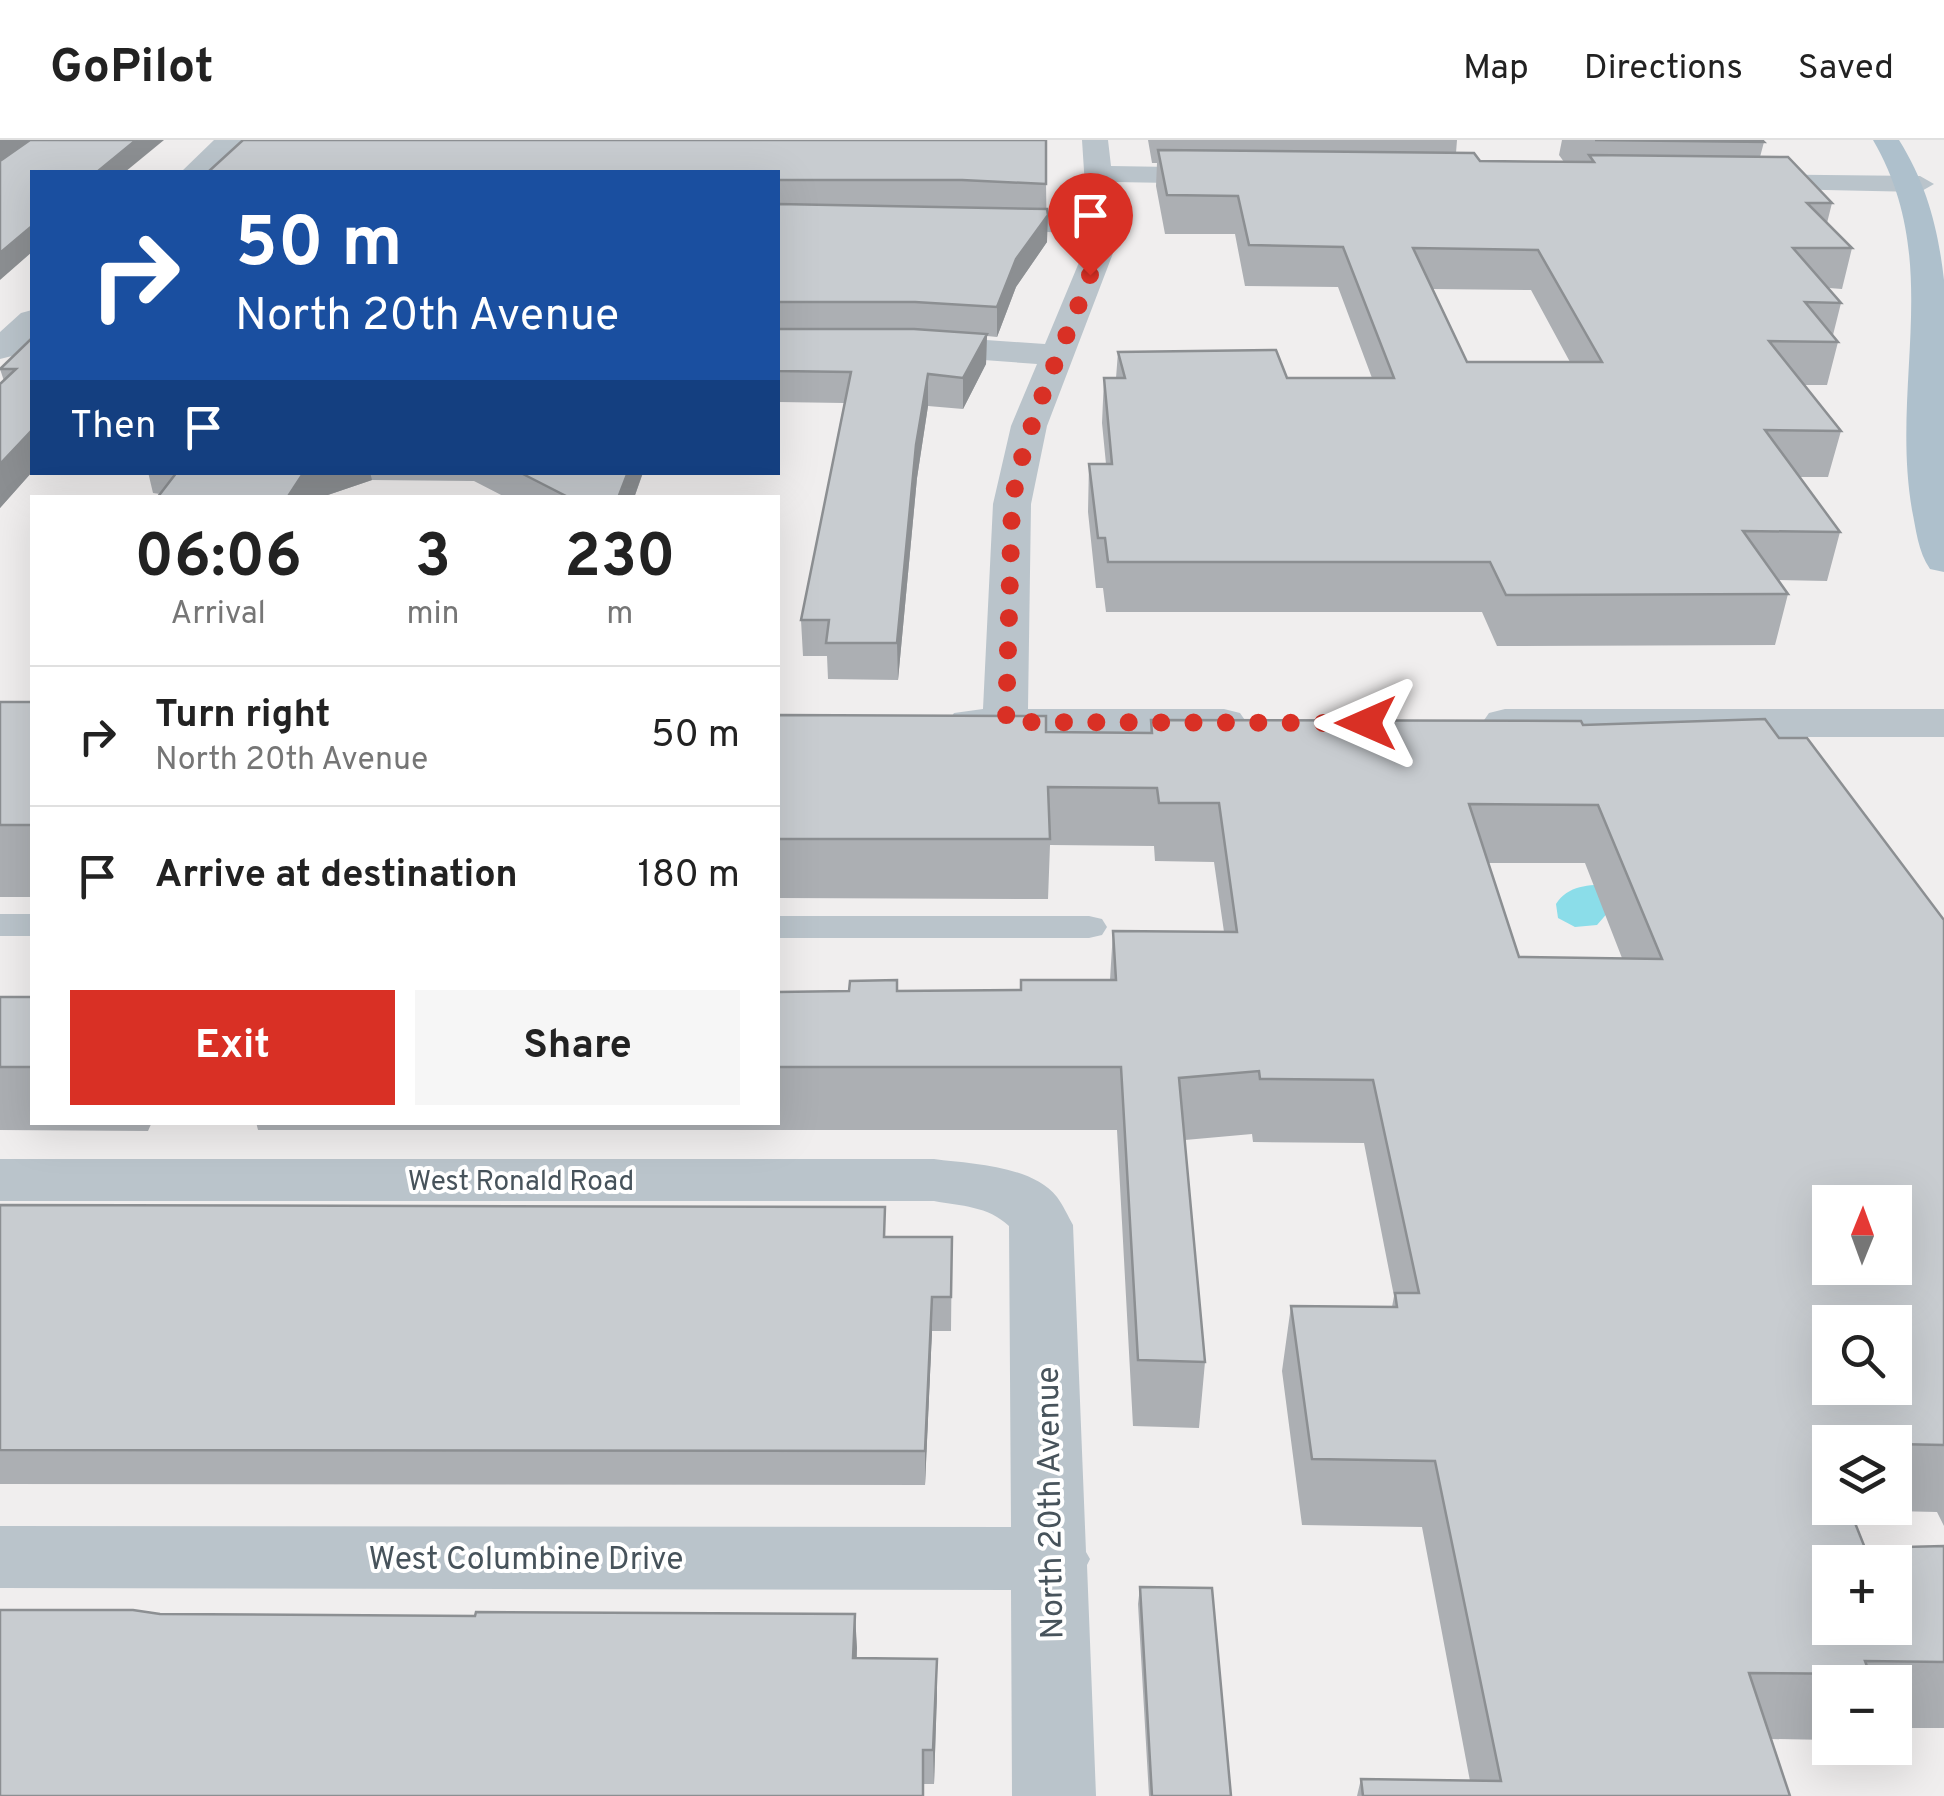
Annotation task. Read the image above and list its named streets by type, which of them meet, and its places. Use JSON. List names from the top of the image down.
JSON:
{
  "streets": {
    "street": ["West Ronald Road", "North 20th Avenue", "West Columbine Drive"]
  },
  "crossings": [
    ["West Ronald Road", "North 20th Avenue"],
    ["North 20th Avenue", "West Columbine Drive"]
  ],
  "north": "top",
  "page": {
    "header": "GoPilot",
    "nav": ["Map", "Directions", "Saved"],
    "turn": ["50 m", "North 20th Avenue"],
    "then": "Then",
    "eta": [
      "06:06",
      "Arrival",
      "3",
      "min",
      "230",
      "m"
    ],
    "list": [
      {
        "name": "Turn right",
        "note": "North 20th Avenue",
        "value": "50 m"
      },
      {
        "name": "Arrive at destination",
        "value": "180 m"
      }
    ],
    "buttons": ["Exit", "Share"],
    "map_buttons": ["+", "−"]
  }
}
